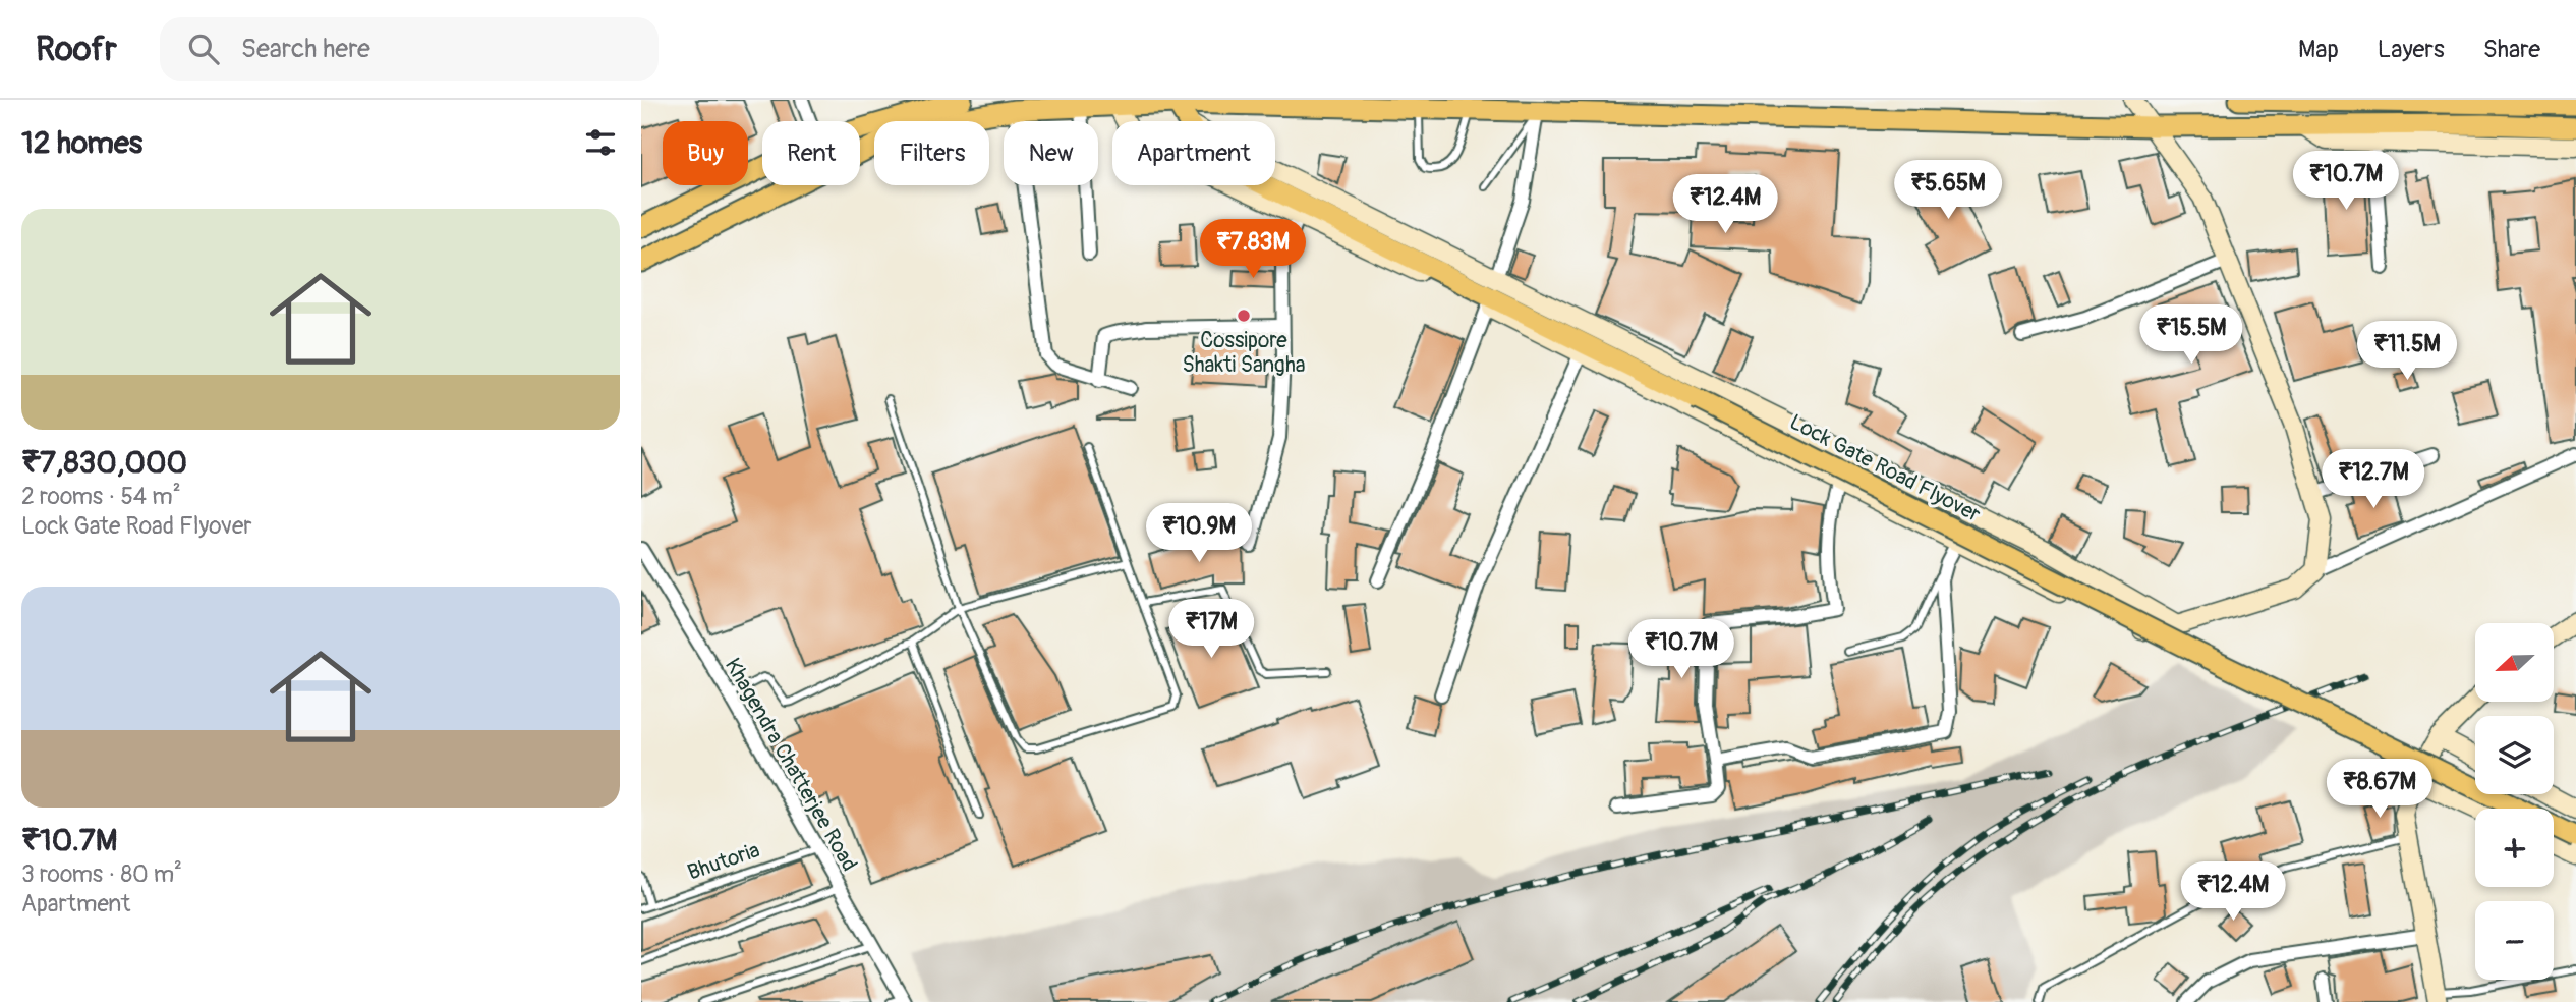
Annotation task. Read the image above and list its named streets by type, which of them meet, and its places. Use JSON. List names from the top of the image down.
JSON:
{
  "streets": {
    "main road": ["Lock Gate Road Flyover"],
    "street": ["Khagendra Chatterjee Road"],
    "lane": ["Bhutoria"]
  },
  "crossings": [
    ["Khagendra Chatterjee Road", "Bhutoria"]
  ],
  "places": ["Cossipore Shakti Sangha"],
  "north": "left",
  "page": {
    "header": "Roofr",
    "search": "Search here",
    "nav": ["Map", "Layers", "Share"],
    "heading": "12 homes",
    "chip": [
      "Buy",
      "Rent",
      "Filters",
      "New",
      "Apartment"
    ],
    "price": [
      "₹10.7M",
      "₹5.65M",
      "₹12.4M",
      "₹7.83M",
      "₹15.5M",
      "₹11.5M",
      "₹12.7M",
      "₹10.9M",
      "₹17M",
      "₹10.7M",
      "₹8.67M",
      "₹12.4M"
    ],
    "list": [
      {
        "name": "₹7,830,000",
        "note": "2 rooms · 54 m² · Lock Gate Road Flyover"
      },
      {
        "name": "₹10.7M",
        "note": "3 rooms · 80 m² · Apartment"
      }
    ],
    "map_buttons": ["+", "−"]
  }
}
